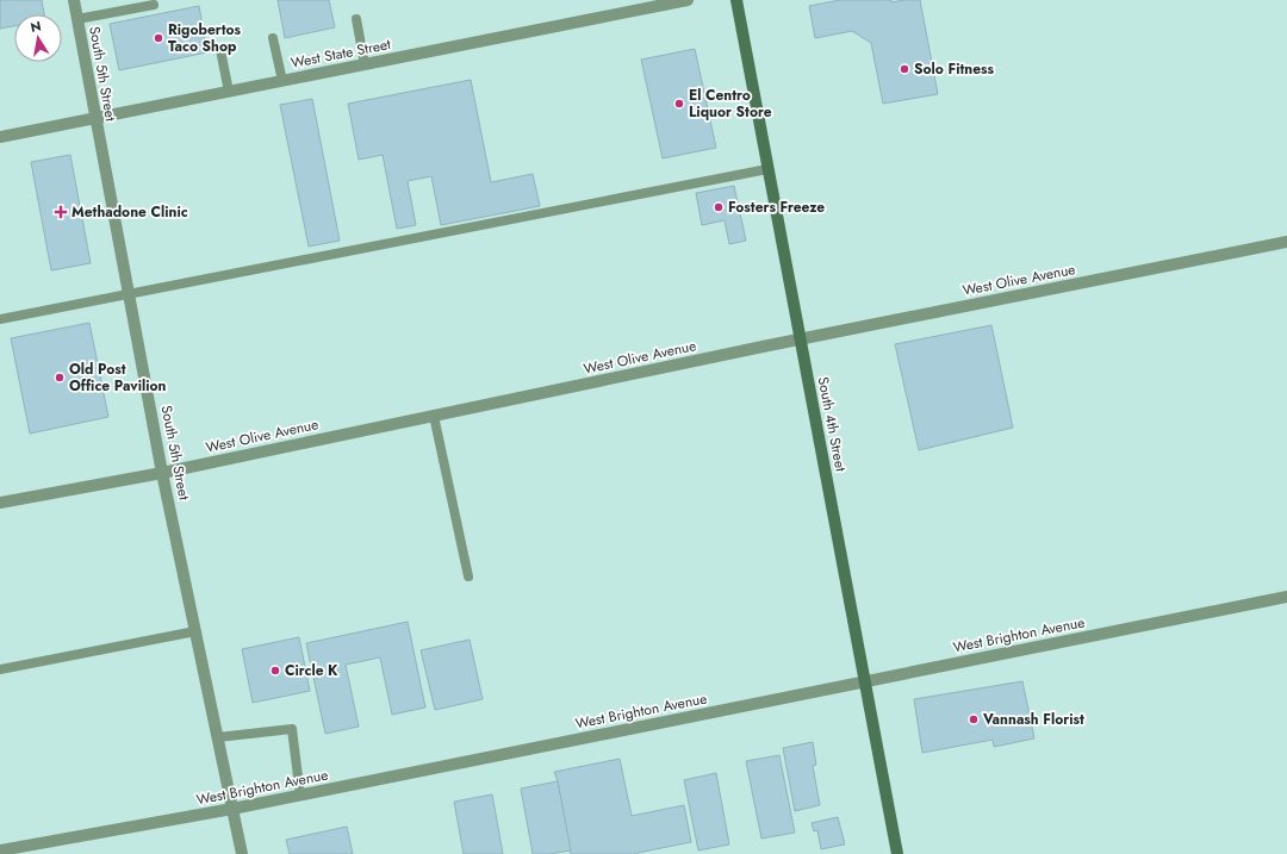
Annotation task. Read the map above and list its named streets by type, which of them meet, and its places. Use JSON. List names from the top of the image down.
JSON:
{
  "streets": {
    "main road": ["South 4th Street"],
    "street": [
      "West State Street",
      "South 5th Street",
      "West Olive Avenue",
      "West Brighton Avenue"
    ]
  },
  "crossings": [
    ["West State Street", "South 5th Street"],
    ["South 5th Street", "West Olive Avenue"],
    ["South 5th Street", "West Brighton Avenue"],
    ["West Olive Avenue", "South 4th Street"],
    ["South 4th Street", "West Brighton Avenue"]
  ],
  "places": {
    "other": [
      "Rigobertos Taco Shop",
      "Solo Fitness",
      "El Centro Liquor Store",
      "Fosters Freeze",
      "Old Post Office Pavilion",
      "Circle K",
      "Vannash Florist"
    ],
    "health": ["Methadone Clinic"]
  },
  "north": "top"
}
